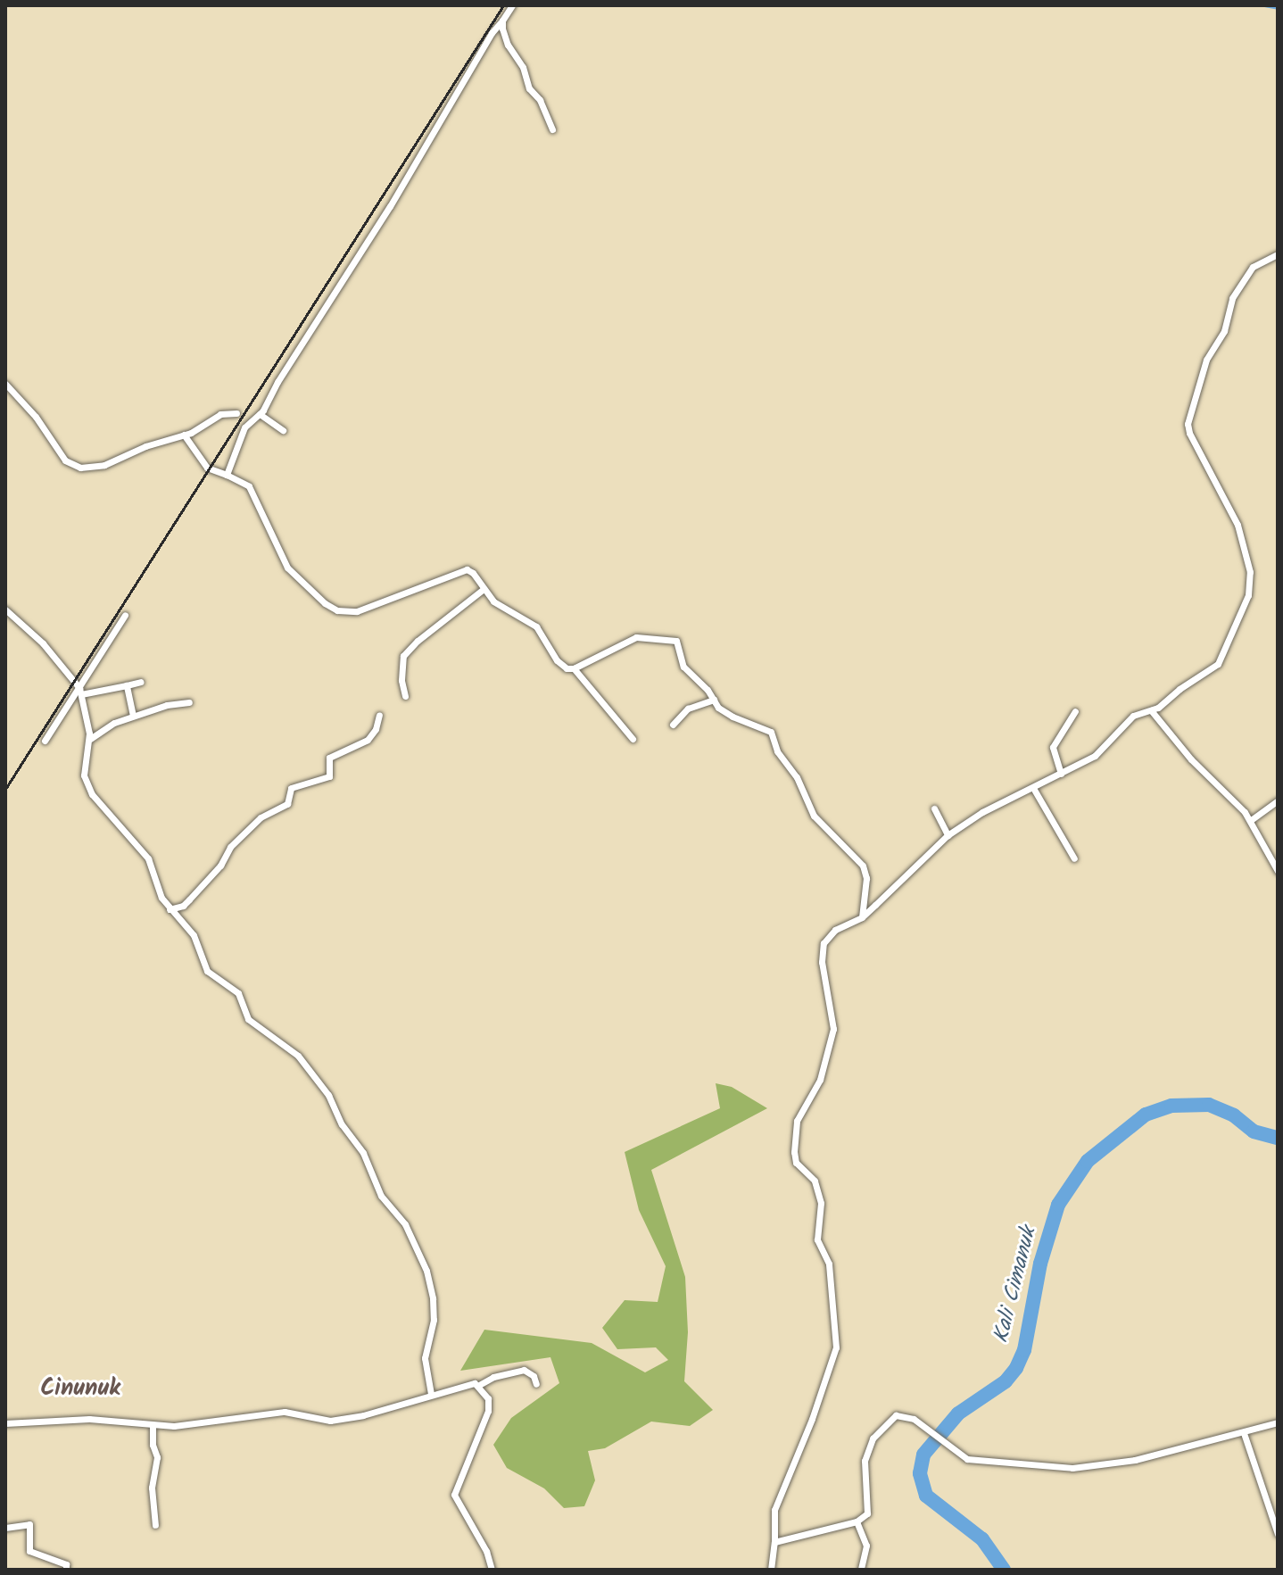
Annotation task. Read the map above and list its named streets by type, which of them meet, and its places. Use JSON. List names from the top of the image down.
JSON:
{
  "districts": ["Cinunuk"],
  "water": ["Kali Cimanuk"]
}
